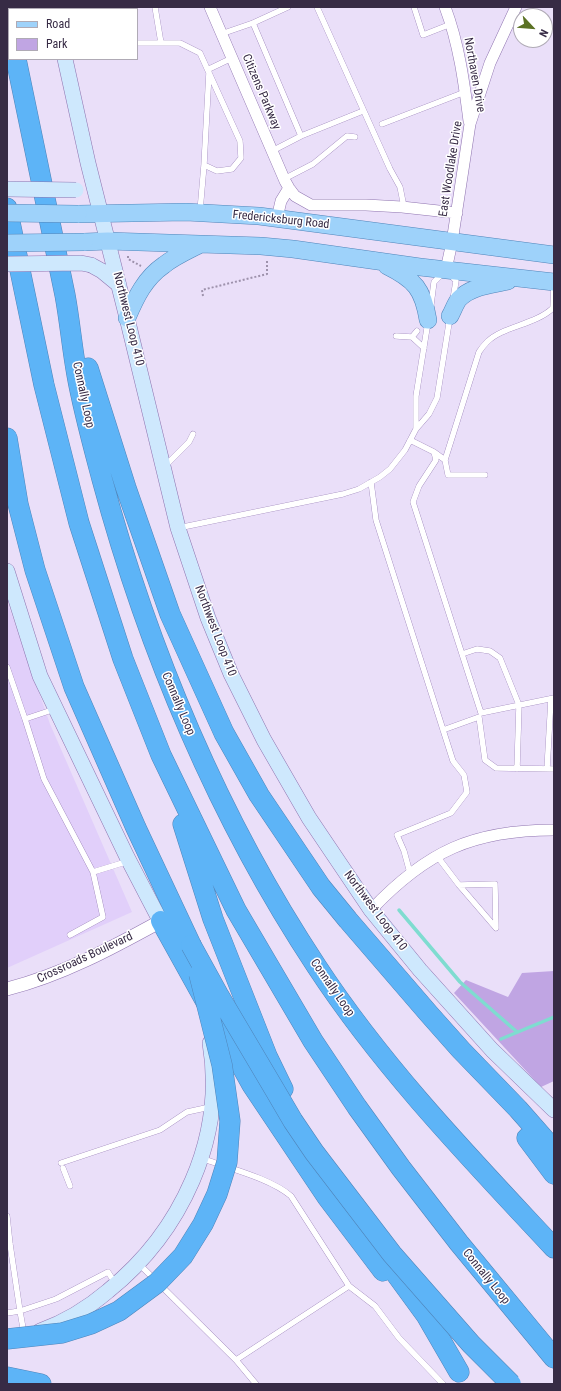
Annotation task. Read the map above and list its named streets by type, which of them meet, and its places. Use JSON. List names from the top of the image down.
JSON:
{
  "streets": {
    "highway": ["Connally Loop"],
    "main road": ["Fredericksburg Road", "Northwest Loop 410"],
    "street": [
      "Northaven Drive",
      "Citizens Parkway",
      "East Woodlake Drive",
      "Crossroads Boulevard"
    ]
  },
  "crossings": [
    ["Northaven Drive", "East Woodlake Drive"],
    ["Citizens Parkway", "East Woodlake Drive"],
    ["East Woodlake Drive", "Fredericksburg Road"],
    ["Fredericksburg Road", "Northwest Loop 410"]
  ],
  "legend": ["Road", "Park"],
  "north": "bottom right"
}
